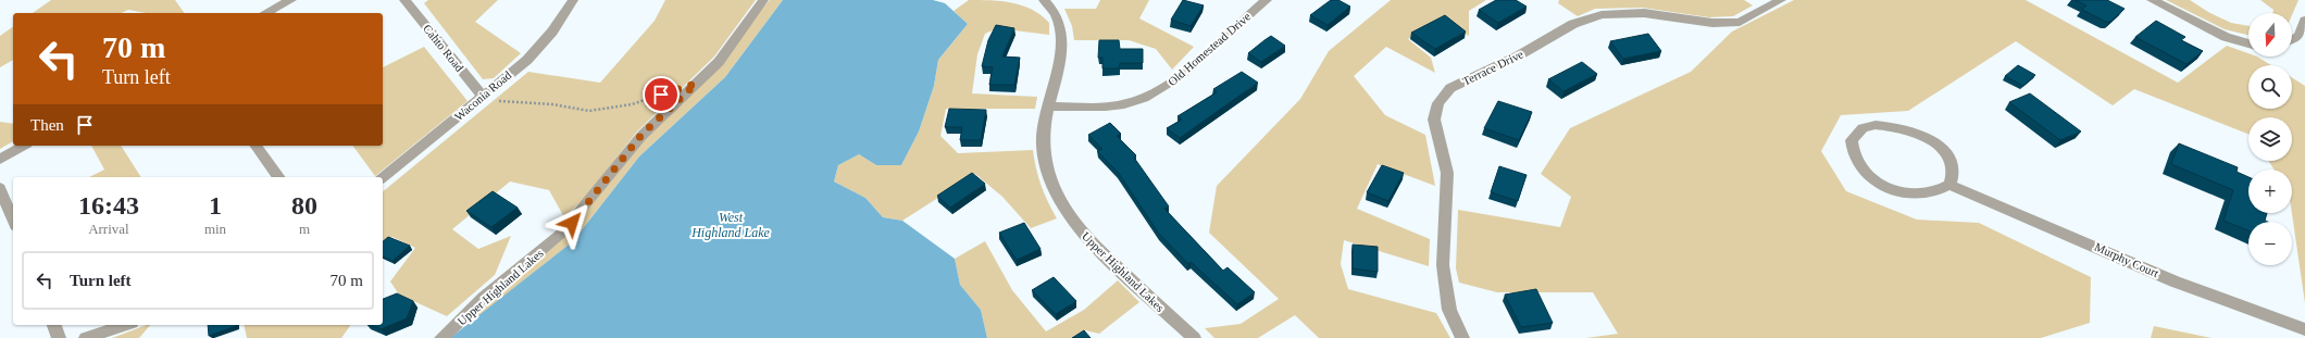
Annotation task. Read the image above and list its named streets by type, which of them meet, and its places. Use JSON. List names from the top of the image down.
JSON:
{
  "streets": {
    "street": [
      "Cahto Road",
      "Old Homestead Drive",
      "Terrace Drive",
      "Waconia Road",
      "Murphy Court",
      "Upper Highland Lakes"
    ]
  },
  "crossings": [
    ["Cahto Road", "Waconia Road"],
    ["Old Homestead Drive", "Upper Highland Lakes"]
  ],
  "water": ["West Highland Lake"],
  "north": "bottom",
  "page": {
    "map_buttons": ["+", "−"],
    "turn": ["70 m", "Turn left"],
    "then": "Then",
    "eta": [
      "16:43",
      "Arrival",
      "1",
      "min",
      "80",
      "m"
    ],
    "list": [
      {
        "name": "Turn left",
        "value": "70 m"
      }
    ]
  }
}
